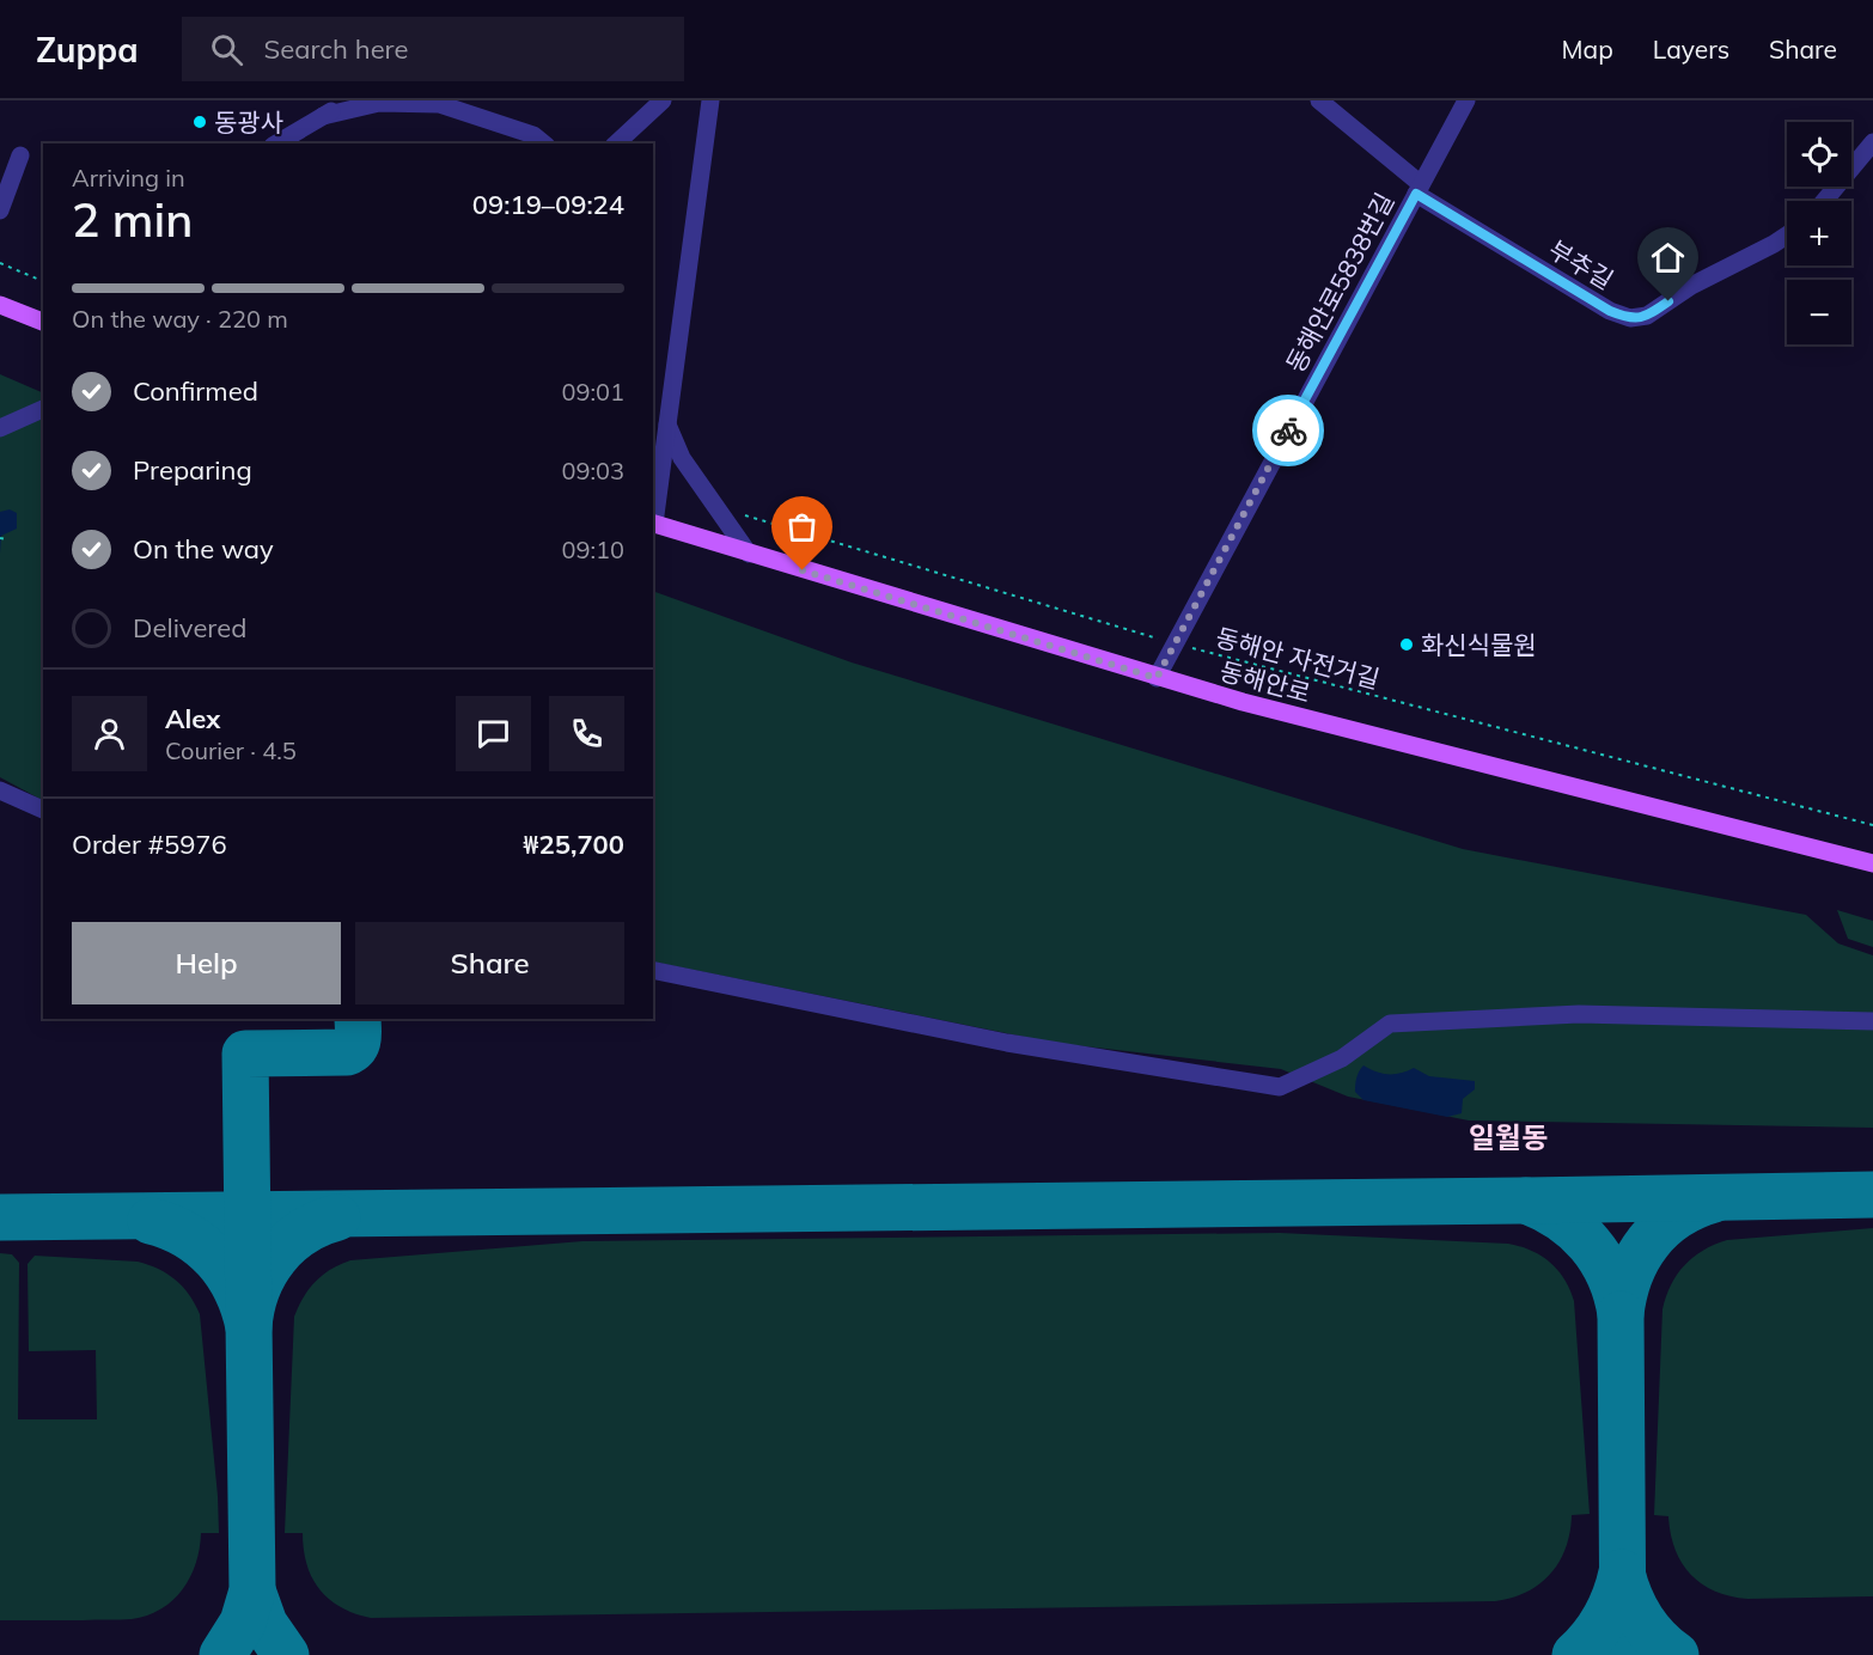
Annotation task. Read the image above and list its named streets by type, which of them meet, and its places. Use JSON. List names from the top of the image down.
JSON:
{
  "streets": {
    "main road": ["동해안로"],
    "street": ["부추길", "동해안로5838번길"],
    "path": ["동해안 자전거길"]
  },
  "crossings": [
    ["부추길", "동해안로5838번길"],
    ["동해안로5838번길", "동해안 자전거길"],
    ["동해안로5838번길", "동해안로"]
  ],
  "districts": ["일월동"],
  "places": ["동광사", "화신식물원"],
  "page": {
    "header": "Zuppa",
    "search": "Search here",
    "nav": ["Map", "Layers", "Share"],
    "map_buttons": ["+", "−"],
    "heading": ["2 min", "Arriving in", "09:19–09:24"],
    "panel": [
      "Alex",
      "Courier · 4.5",
      "Order #5976",
      "₩25,700"
    ],
    "bar": "On the way · 220 m",
    "list": [
      ["Confirmed", "09:01"],
      ["Preparing", "09:03"],
      ["On the way", "09:10"],
      "Delivered"
    ],
    "buttons": ["Help", "Share"]
  }
}
